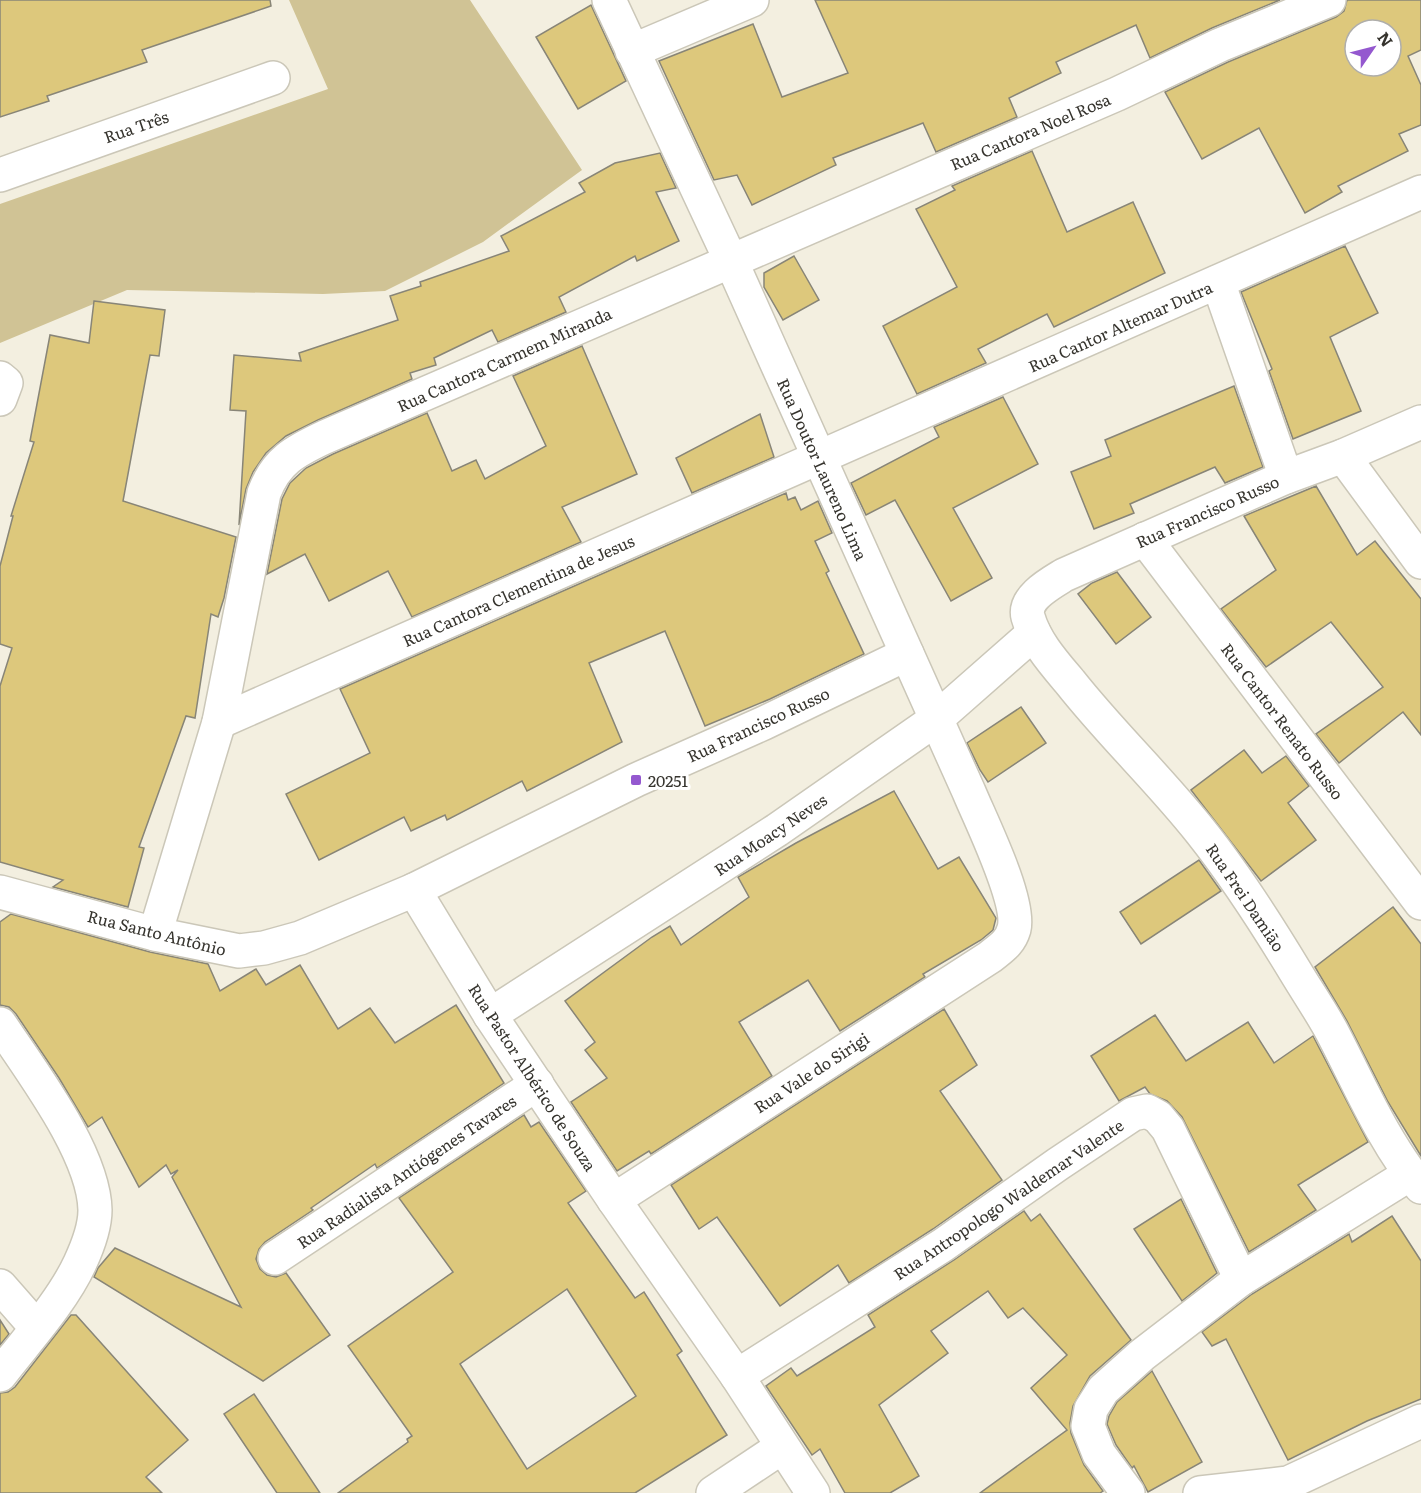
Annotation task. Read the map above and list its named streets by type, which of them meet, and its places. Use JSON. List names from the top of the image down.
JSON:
{
  "streets": {
    "street": [
      "Rua Três",
      "Rua Cantora Noel Rosa",
      "Rua Cantor Altemar Dutra",
      "Rua Cantora Carmem Miranda",
      "Rua Doutor Laureno Lima",
      "Rua Francisco Russo",
      "Rua Cantora Clementina de Jesus",
      "Rua Cantor Renato Russo",
      "Rua Moacy Neves",
      "Rua Frei Damião",
      "Rua Santo Antônio",
      "Rua Vale do Sirigi",
      "Rua Pastor Albérico de Souza",
      "Rua Radialista Antiógenes Tavares",
      "Rua Antropologo Waldemar Valente"
    ]
  },
  "crossings": [
    ["Rua Cantora Noel Rosa", "Rua Cantora Carmem Miranda"],
    ["Rua Cantora Noel Rosa", "Rua Doutor Laureno Lima"],
    ["Rua Cantor Altemar Dutra", "Rua Doutor Laureno Lima"],
    ["Rua Cantor Altemar Dutra", "Rua Cantora Clementina de Jesus"],
    ["Rua Cantora Carmem Miranda", "Rua Doutor Laureno Lima"],
    ["Rua Cantora Carmem Miranda", "Rua Cantora Clementina de Jesus"],
    ["Rua Doutor Laureno Lima", "Rua Francisco Russo"],
    ["Rua Doutor Laureno Lima", "Rua Cantora Clementina de Jesus"],
    ["Rua Doutor Laureno Lima", "Rua Moacy Neves"],
    ["Rua Doutor Laureno Lima", "Rua Vale do Sirigi"],
    ["Rua Francisco Russo", "Rua Cantor Renato Russo"],
    ["Rua Francisco Russo", "Rua Moacy Neves"],
    ["Rua Francisco Russo", "Rua Frei Damião"],
    ["Rua Francisco Russo", "Rua Santo Antônio"],
    ["Rua Francisco Russo", "Rua Pastor Albérico de Souza"],
    ["Rua Moacy Neves", "Rua Frei Damião"],
    ["Rua Moacy Neves", "Rua Pastor Albérico de Souza"],
    ["Rua Santo Antônio", "Rua Pastor Albérico de Souza"],
    ["Rua Vale do Sirigi", "Rua Pastor Albérico de Souza"],
    ["Rua Pastor Albérico de Souza", "Rua Radialista Antiógenes Tavares"],
    ["Rua Pastor Albérico de Souza", "Rua Antropologo Waldemar Valente"]
  ],
  "places": {
    "transit": ["20251"]
  },
  "north": "top right"
}
